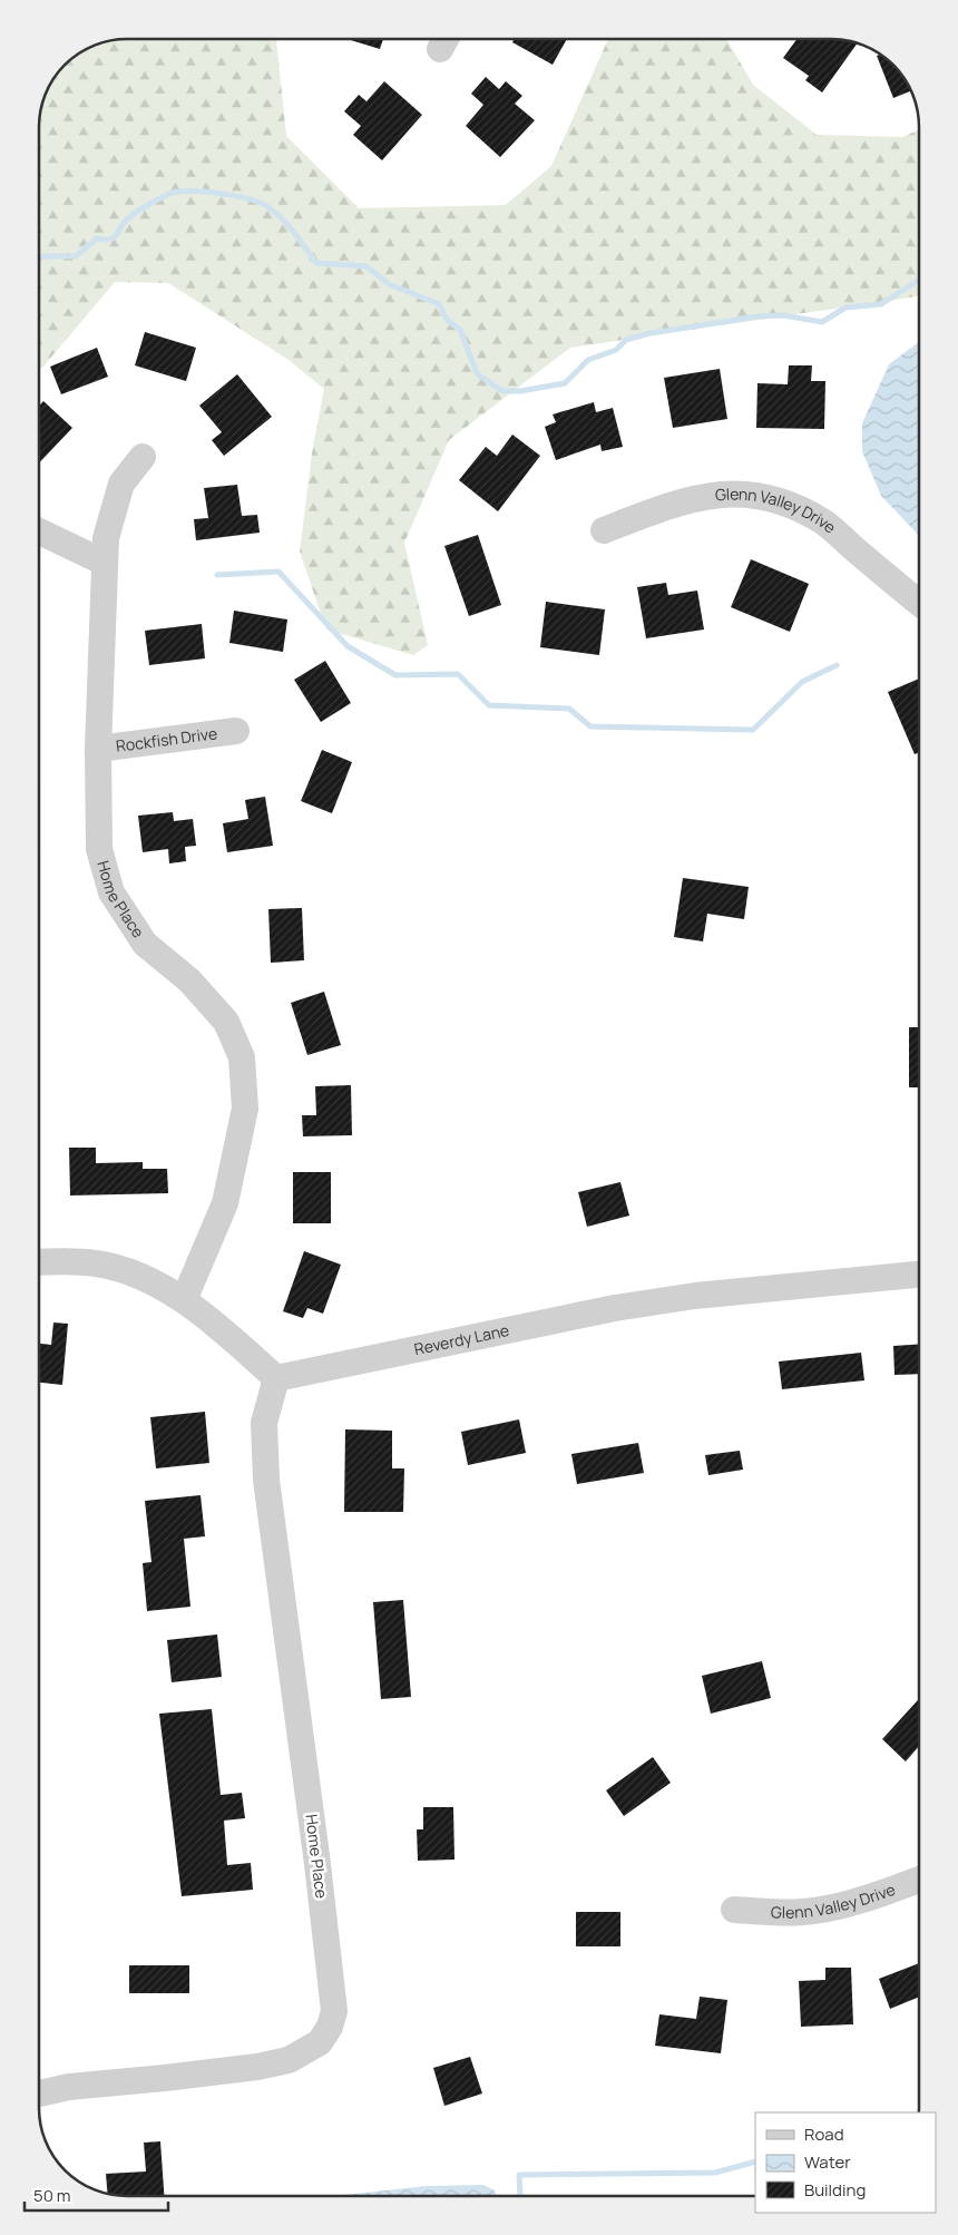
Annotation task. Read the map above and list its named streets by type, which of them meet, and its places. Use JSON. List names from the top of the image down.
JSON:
{
  "streets": {
    "street": [
      "Glenn Valley Drive",
      "Rockfish Drive",
      "Home Place",
      "Reverdy Lane"
    ]
  },
  "crossings": [
    ["Rockfish Drive", "Home Place"],
    ["Home Place", "Reverdy Lane"]
  ],
  "legend": ["Road", "Water", "Building"],
  "scale_bar": "50 m"
}
